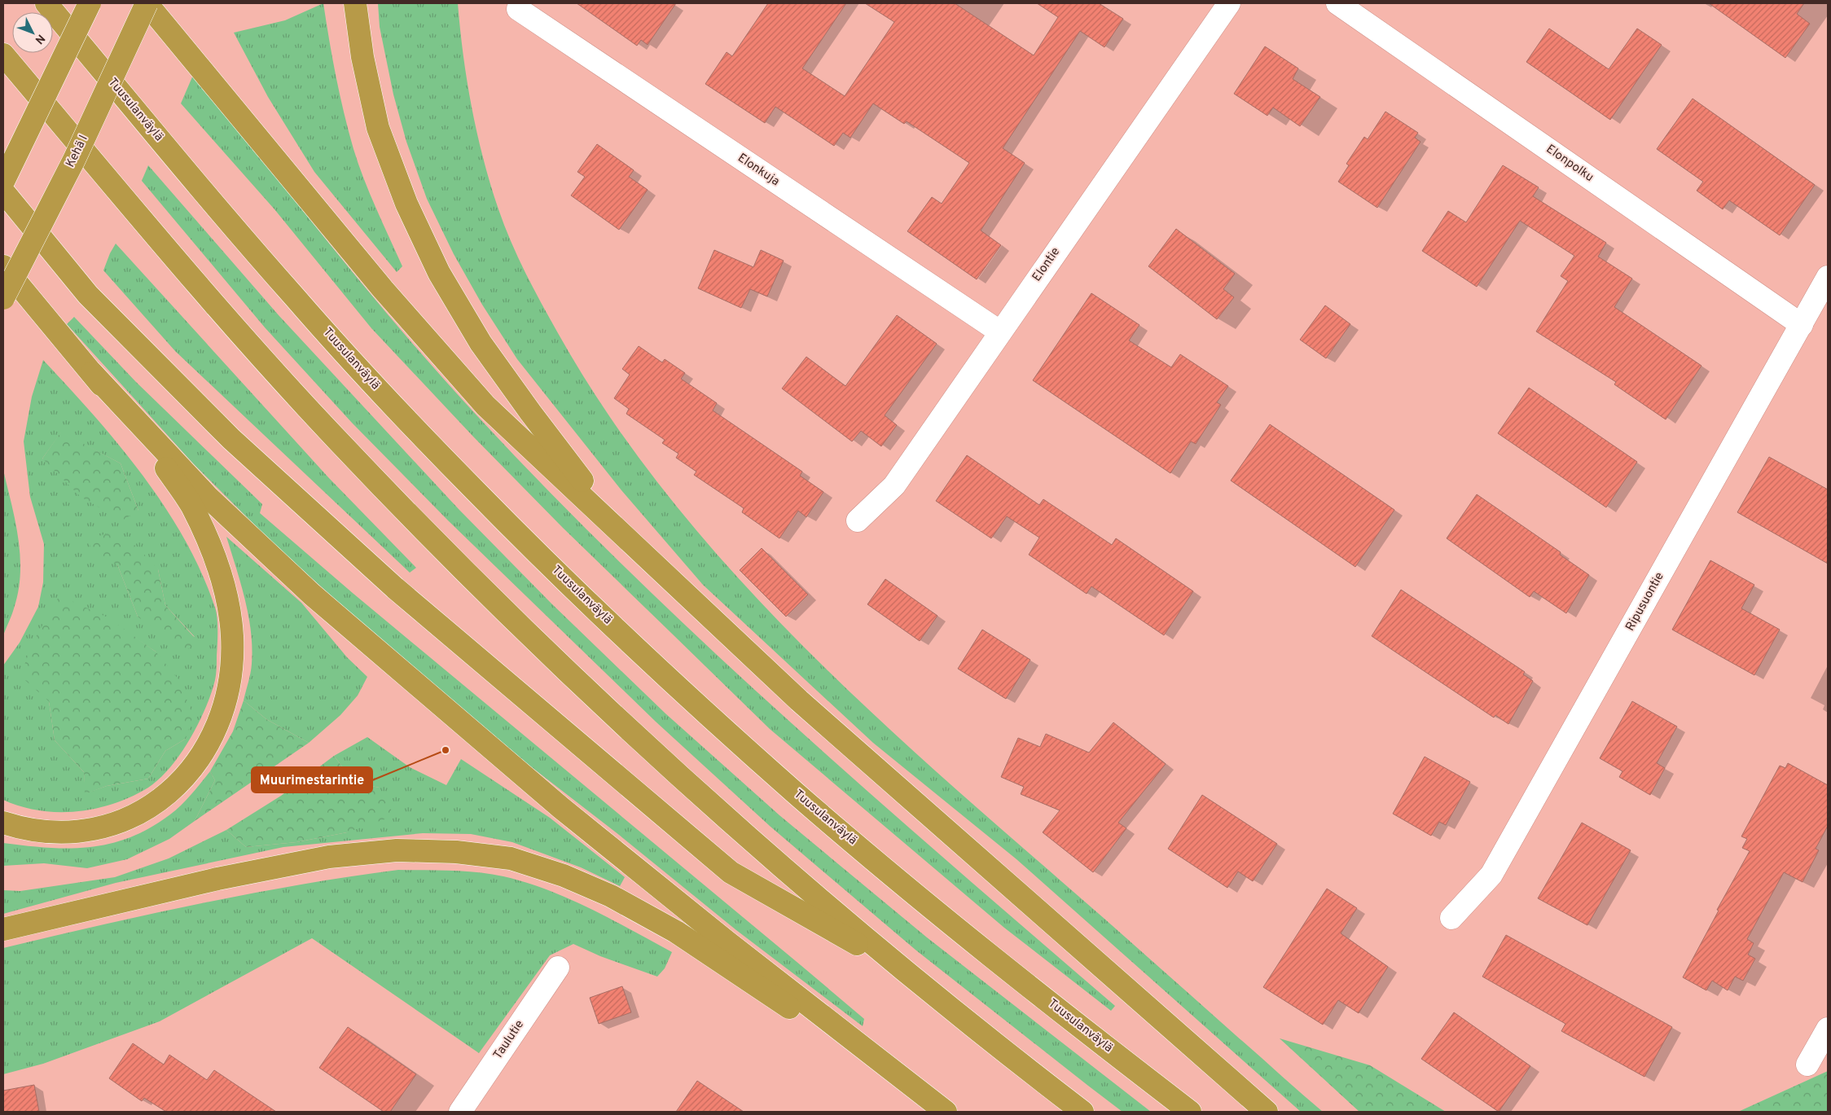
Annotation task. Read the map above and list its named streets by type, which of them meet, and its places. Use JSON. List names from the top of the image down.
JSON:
{
  "streets": {
    "highway": ["Tuusulanväylä", "Kehä I"],
    "street": [
      "Elonpolku",
      "Elonkuja",
      "Elontie",
      "Ripusuontie",
      "Taulutie"
    ]
  },
  "crossings": [
    ["Elonpolku", "Ripusuontie"],
    ["Elonkuja", "Elontie"]
  ],
  "places": ["Muurimestarintie"],
  "north": "bottom right"
}
